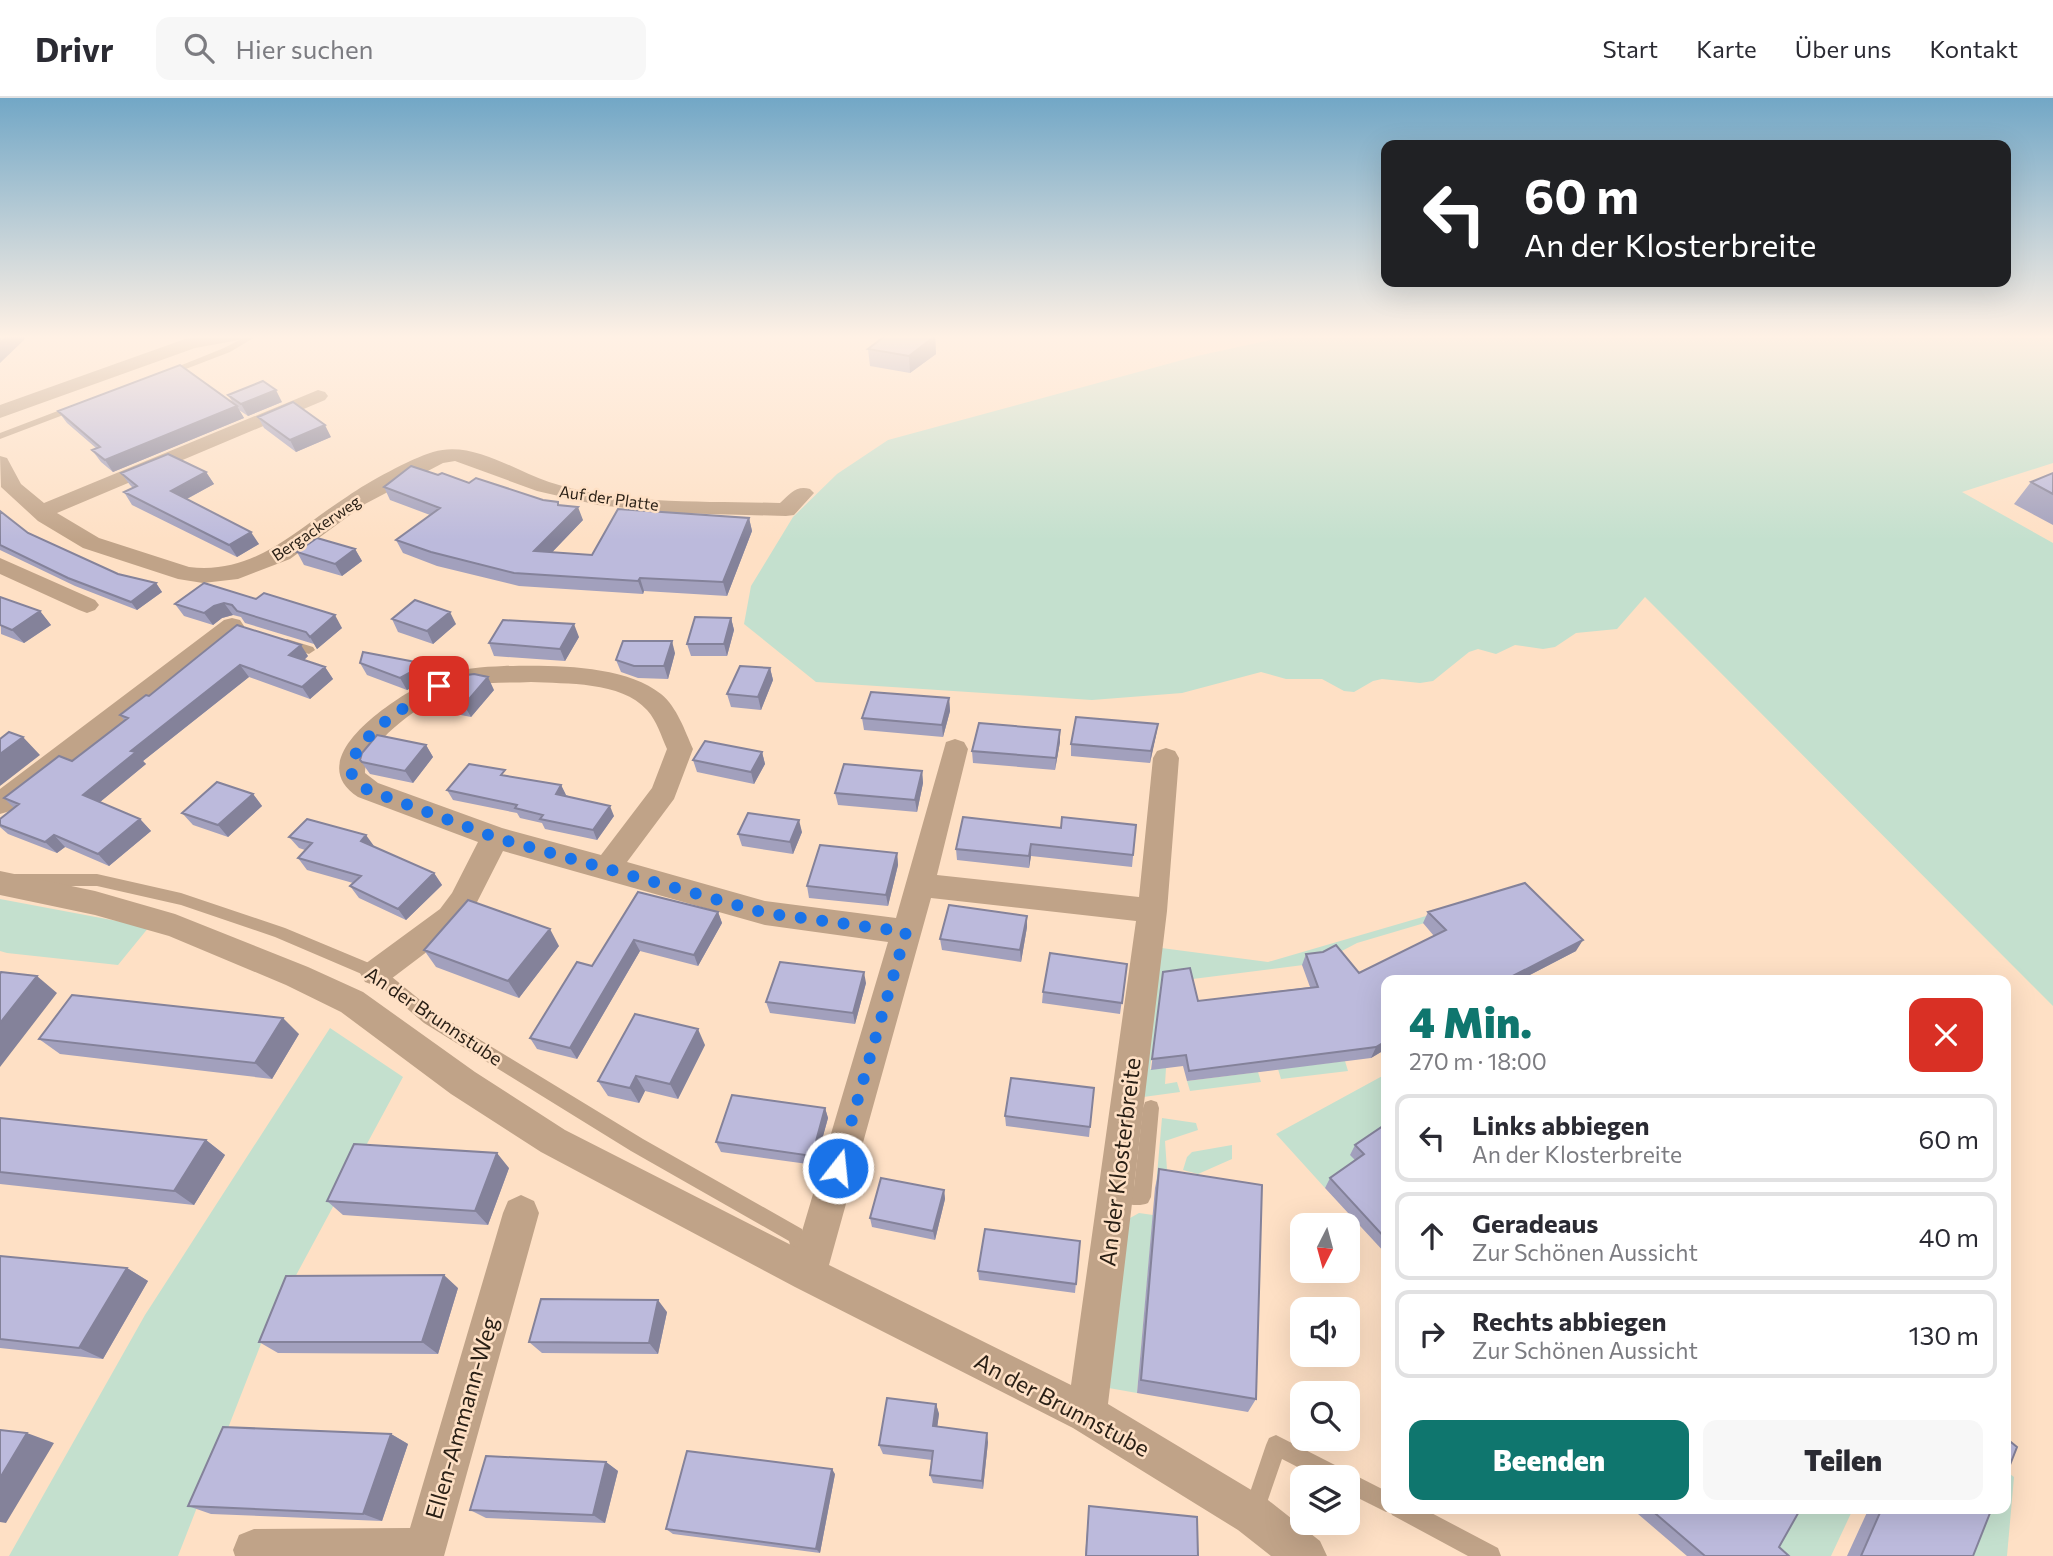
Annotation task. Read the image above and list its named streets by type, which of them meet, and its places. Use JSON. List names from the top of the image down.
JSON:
{
  "streets": {
    "street": [
      "Auf der Platte",
      "Bergackerweg",
      "An der Brunnstube",
      "An der Klosterbreite",
      "Ellen-Ammann-Weg"
    ]
  },
  "crossings": [
    ["Auf der Platte", "Bergackerweg"],
    ["An der Brunnstube", "An der Klosterbreite"]
  ],
  "north": "bottom",
  "page": {
    "header": "Drivr",
    "search": "Hier suchen",
    "nav": [
      "Start",
      "Karte",
      "Über uns",
      "Kontakt"
    ],
    "turn": ["60 m", "An der Klosterbreite"],
    "heading": ["4 Min.", "270 m · 18:00"],
    "list": [
      {
        "name": "Links abbiegen",
        "note": "An der Klosterbreite",
        "value": "60 m"
      },
      {
        "name": "Geradeaus",
        "note": "Zur Schönen Aussicht",
        "value": "40 m"
      },
      {
        "name": "Rechts abbiegen",
        "note": "Zur Schönen Aussicht",
        "value": "130 m"
      }
    ],
    "buttons": ["Beenden", "Teilen"]
  }
}
